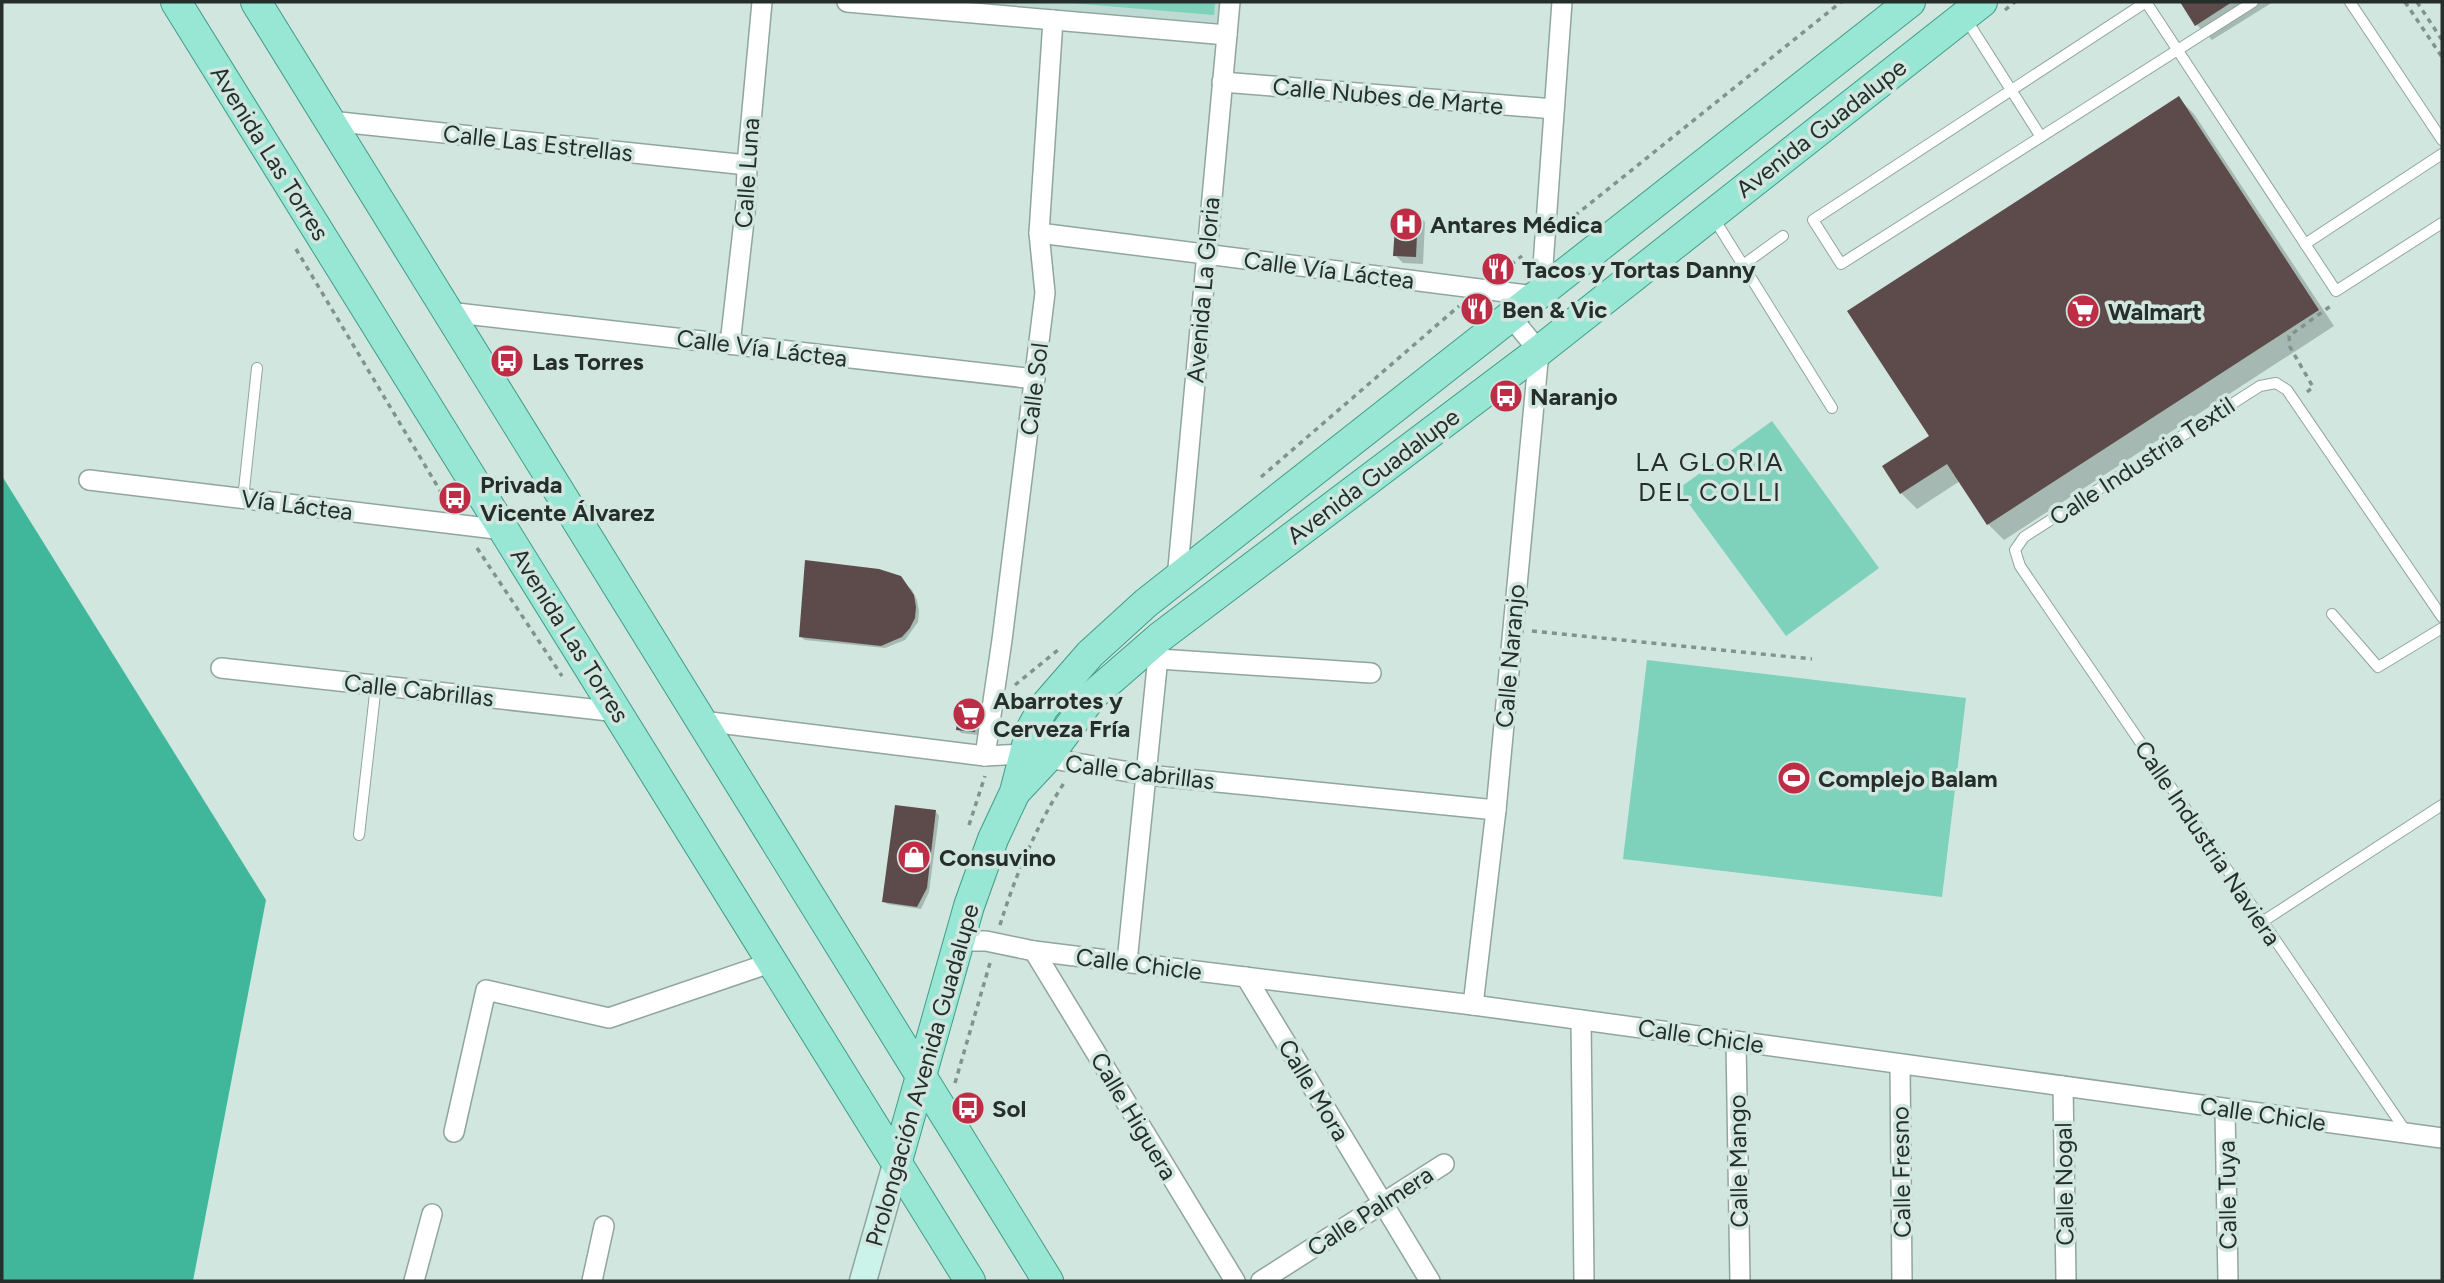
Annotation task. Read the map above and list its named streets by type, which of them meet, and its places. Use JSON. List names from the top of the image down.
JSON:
{
  "streets": {
    "main road": ["Avenida Guadalupe", "Avenida Las Torres", "Prolongación Avenida Guadalupe"],
    "street": [
      "Calle Nubes de Marte",
      "Calle Las Estrellas",
      "Calle Luna",
      "Calle Vía Láctea",
      "Avenida La Gloria",
      "Calle Sol",
      "Vía Láctea",
      "Calle Naranjo",
      "Calle Cabrillas",
      "Calle Chicle",
      "Calle Mora",
      "Calle Higuera",
      "Calle Mango",
      "Calle Fresno",
      "Calle Nogal",
      "Calle Tuya",
      "Calle Palmera"
    ],
    "lane": ["Calle Industria Textil", "Calle Industria Naviera"]
  },
  "crossings": [
    ["Calle Nubes de Marte", "Avenida La Gloria"],
    ["Avenida Guadalupe", "Calle Vía Láctea"],
    ["Avenida Guadalupe", "Avenida La Gloria"],
    ["Avenida Guadalupe", "Calle Naranjo"],
    ["Avenida Guadalupe", "Calle Cabrillas"],
    ["Avenida Guadalupe", "Prolongación Avenida Guadalupe"],
    ["Calle Las Estrellas", "Calle Luna"],
    ["Avenida Las Torres", "Vía Láctea"],
    ["Avenida Las Torres", "Calle Cabrillas"],
    ["Avenida Las Torres", "Prolongación Avenida Guadalupe"],
    ["Calle Luna", "Calle Vía Láctea"],
    ["Calle Vía Láctea", "Avenida La Gloria"],
    ["Calle Vía Láctea", "Calle Sol"],
    ["Calle Sol", "Calle Cabrillas"],
    ["Calle Industria Textil", "Calle Industria Naviera"],
    ["Calle Naranjo", "Calle Cabrillas"],
    ["Calle Naranjo", "Calle Chicle"],
    ["Calle Cabrillas", "Prolongación Avenida Guadalupe"],
    ["Calle Industria Naviera", "Calle Chicle"],
    ["Calle Chicle", "Prolongación Avenida Guadalupe"],
    ["Calle Chicle", "Calle Mora"],
    ["Calle Chicle", "Calle Higuera"],
    ["Calle Chicle", "Calle Mango"],
    ["Calle Chicle", "Calle Fresno"],
    ["Calle Chicle", "Calle Nogal"],
    ["Calle Chicle", "Calle Tuya"],
    ["Calle Mora", "Calle Palmera"]
  ],
  "districts": ["LA GLORIA DEL COLLI"],
  "places": {
    "hospital": ["Antares Médica"],
    "restaurant": ["Tacos y Tortas Danny", "Ben & Vic"],
    "supermarket": ["Walmart", "Abarrotes y Cerveza Fría"],
    "bus stop": [
      "Las Torres",
      "Naranjo",
      "Privada Vicente Álvarez",
      "Sol"
    ],
    "sports": ["Complejo Balam"],
    "shop": ["Consuvino"]
  }
}
